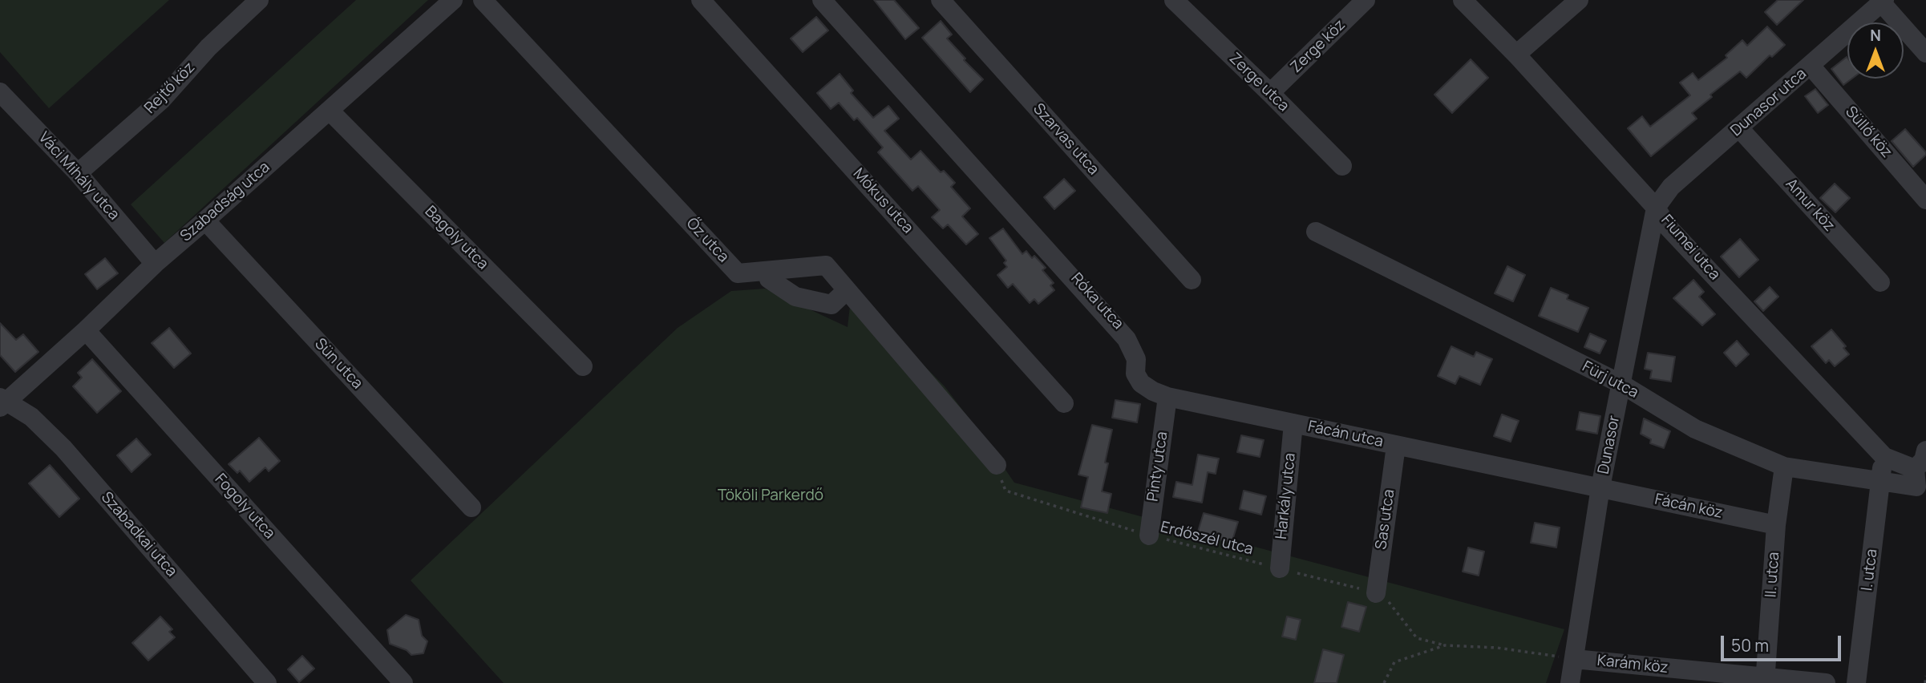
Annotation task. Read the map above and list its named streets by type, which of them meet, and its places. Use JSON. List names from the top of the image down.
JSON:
{
  "streets": {
    "street": [
      "Zerge köz",
      "Zerge utca",
      "Rejtő köz",
      "Dunasor utca",
      "Süllő köz",
      "Szarvas utca",
      "Váci Mihály utca",
      "Mókus utca",
      "Szabadság utca",
      "Amur köz",
      "Bagoly utca",
      "Őz utca",
      "Fiumei utca",
      "Róka utca",
      "Sün utca",
      "Fürj utca",
      "Fácán utca",
      "Dunasor",
      "Pinty utca",
      "Harkály utca",
      "Fogoly utca",
      "Fácán köz",
      "Sas utca",
      "Szabadkai utca",
      "I. utca",
      "II. utca",
      "Karám köz"
    ],
    "path": ["Erdőszél utca"]
  },
  "crossings": [
    ["Zerge köz", "Zerge utca"],
    ["Rejtő köz", "Váci Mihály utca"],
    ["Dunasor utca", "Süllő köz"],
    ["Dunasor utca", "Amur köz"],
    ["Dunasor utca", "Fiumei utca"],
    ["Dunasor utca", "Dunasor"],
    ["Váci Mihály utca", "Szabadság utca"],
    ["Szabadság utca", "Bagoly utca"],
    ["Szabadság utca", "Sün utca"],
    ["Szabadság utca", "Fogoly utca"],
    ["Szabadság utca", "Szabadkai utca"],
    ["Őz utca", "Erdőszél utca"],
    ["Fiumei utca", "Fürj utca"],
    ["Fiumei utca", "Dunasor"],
    ["Fiumei utca", "I. utca"],
    ["Róka utca", "Fácán utca"],
    ["Fürj utca", "Dunasor"],
    ["Fürj utca", "I. utca"],
    ["Fürj utca", "II. utca"],
    ["Fácán utca", "Dunasor"],
    ["Fácán utca", "Pinty utca"],
    ["Fácán utca", "Harkály utca"],
    ["Fácán utca", "Fácán köz"],
    ["Fácán utca", "Sas utca"],
    ["Dunasor", "Fácán köz"],
    ["Dunasor", "Karám köz"],
    ["Pinty utca", "Erdőszél utca"],
    ["Harkály utca", "Erdőszél utca"],
    ["Fácán köz", "II. utca"],
    ["Sas utca", "Erdőszél utca"],
    ["II. utca", "Karám köz"]
  ],
  "parks": ["Tököli Parkerdő"],
  "scale_bar": "50 m",
  "north": "top"
}
